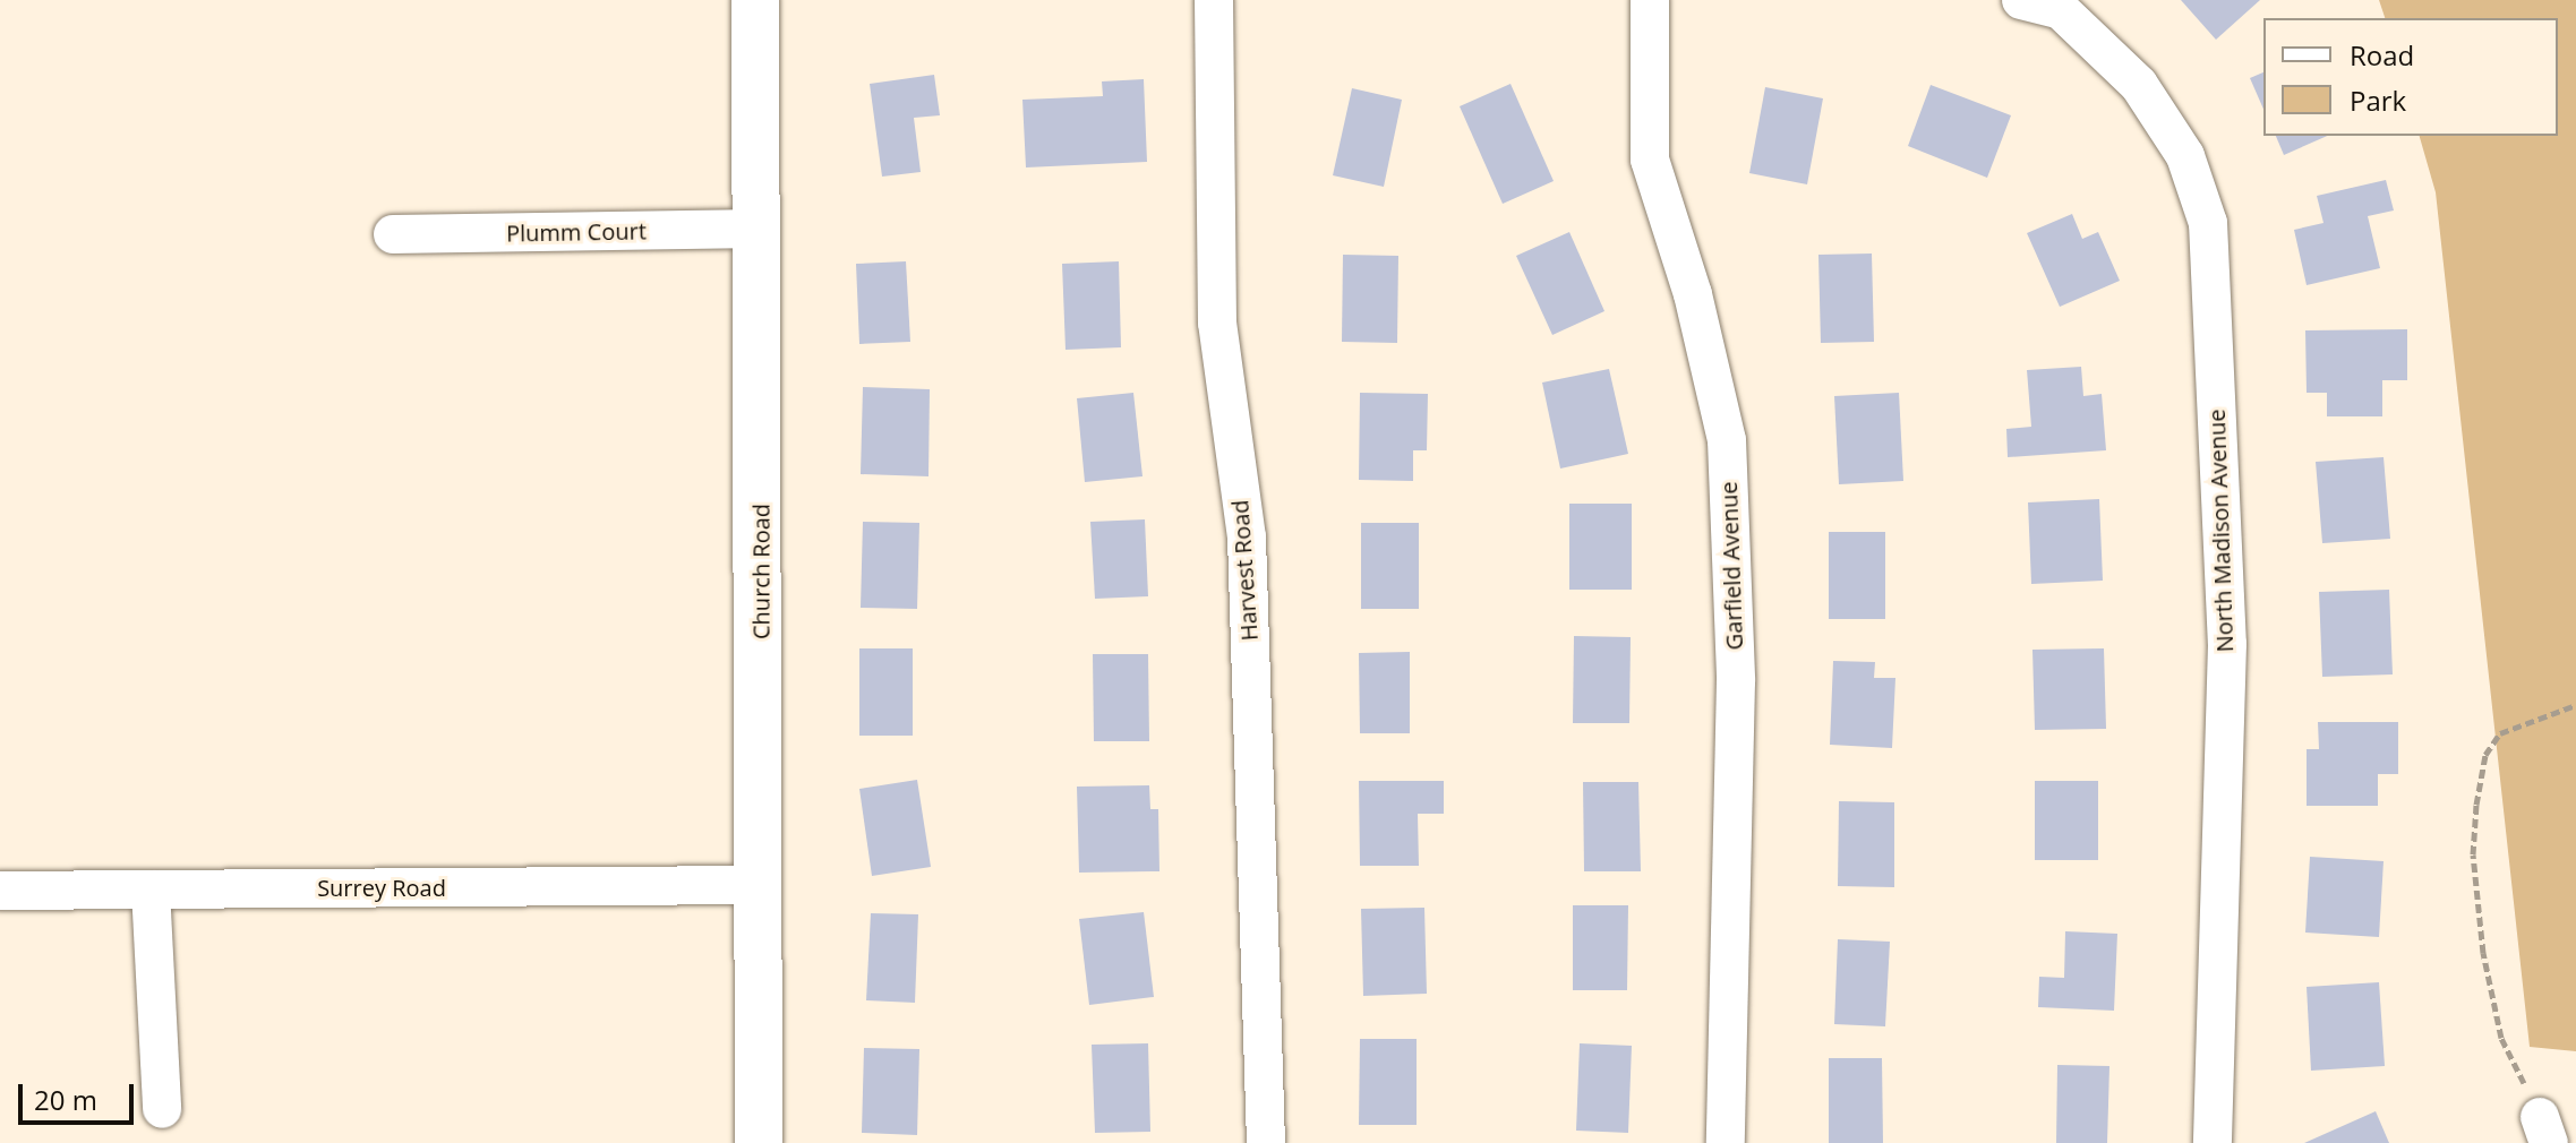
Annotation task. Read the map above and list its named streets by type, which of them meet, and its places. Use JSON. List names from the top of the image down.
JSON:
{
  "streets": {
    "main road": ["Church Road"],
    "street": [
      "Plumm Court",
      "North Madison Avenue",
      "Garfield Avenue",
      "Harvest Road",
      "Surrey Road"
    ]
  },
  "crossings": [
    ["Plumm Court", "Church Road"],
    ["Church Road", "Surrey Road"]
  ],
  "legend": ["Road", "Park"],
  "scale_bar": "20 m"
}
